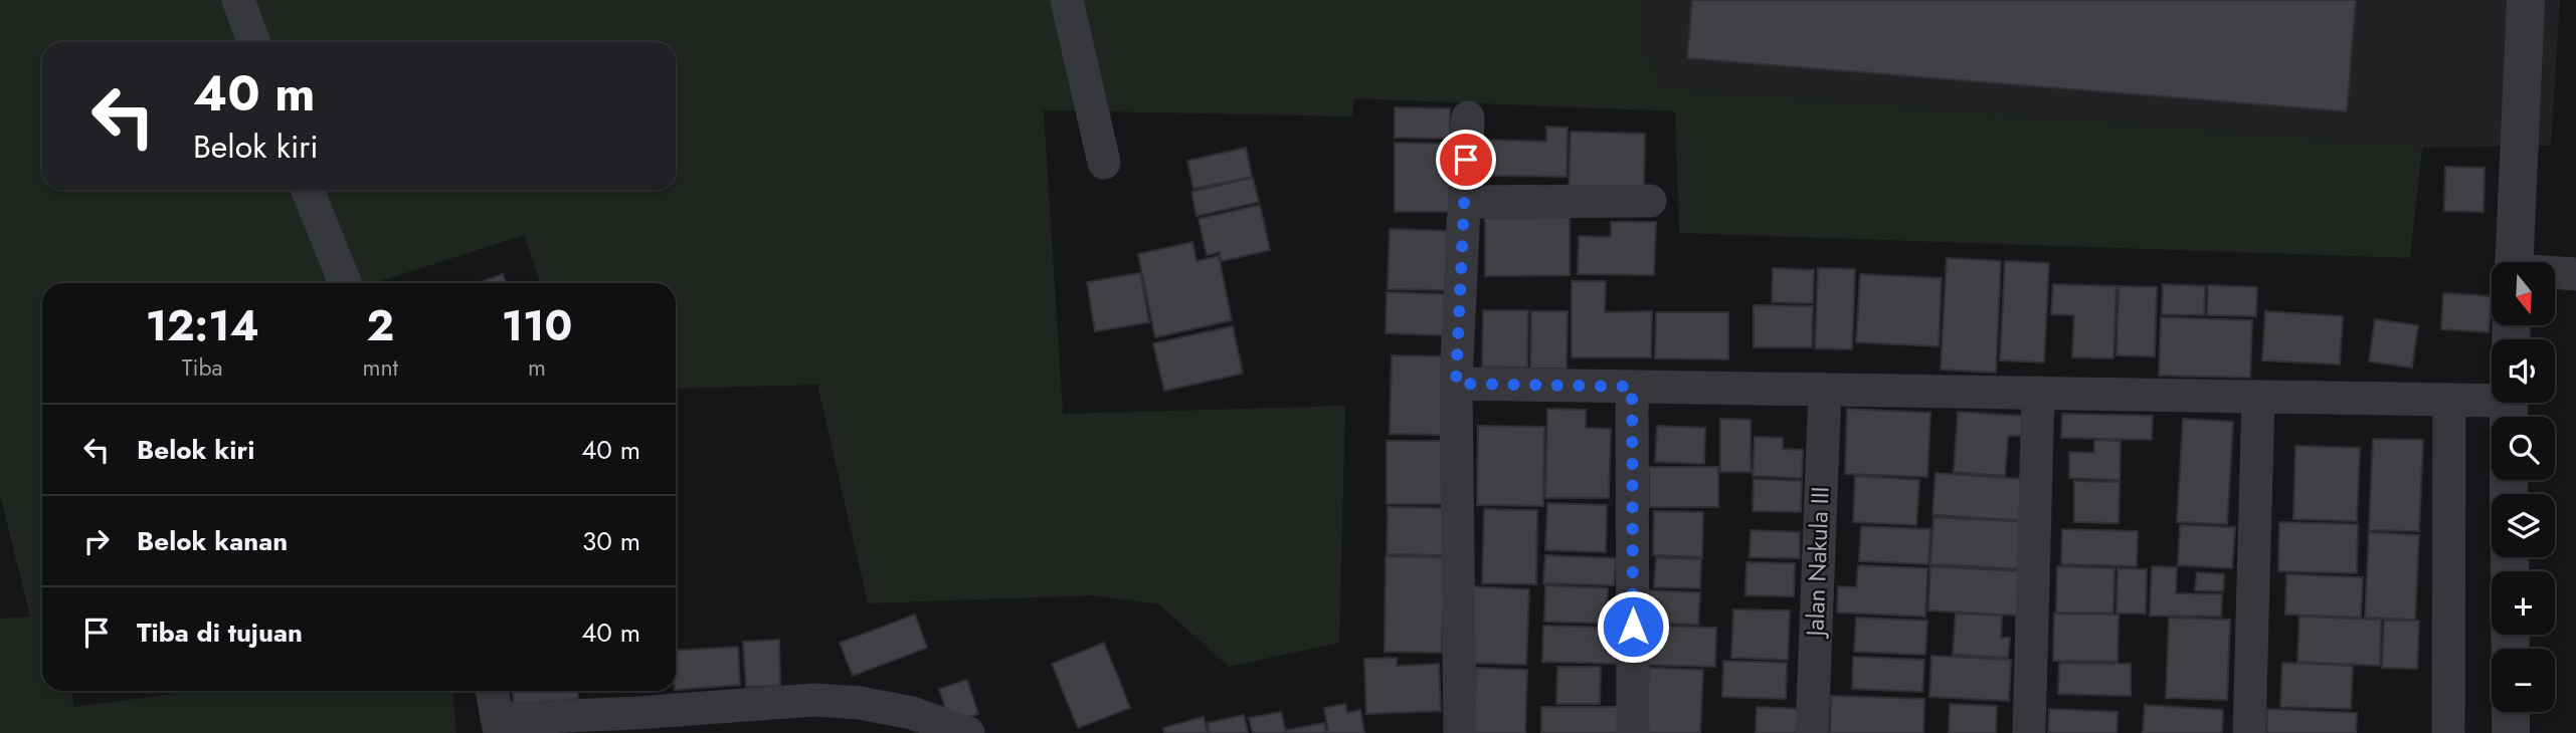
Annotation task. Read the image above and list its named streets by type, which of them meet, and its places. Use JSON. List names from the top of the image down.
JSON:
{
  "streets": {
    "street": ["Jalan Nakula III"]
  },
  "north": "bottom",
  "page": {
    "turn": ["40 m", "Belok kiri"],
    "map_buttons": ["+", "−"],
    "eta": [
      "12:14",
      "Tiba",
      "2",
      "mnt",
      "110",
      "m"
    ],
    "list": [
      {
        "name": "Belok kiri",
        "value": "40 m"
      },
      {
        "name": "Belok kanan",
        "value": "30 m"
      },
      {
        "name": "Tiba di tujuan",
        "value": "40 m"
      }
    ]
  }
}
